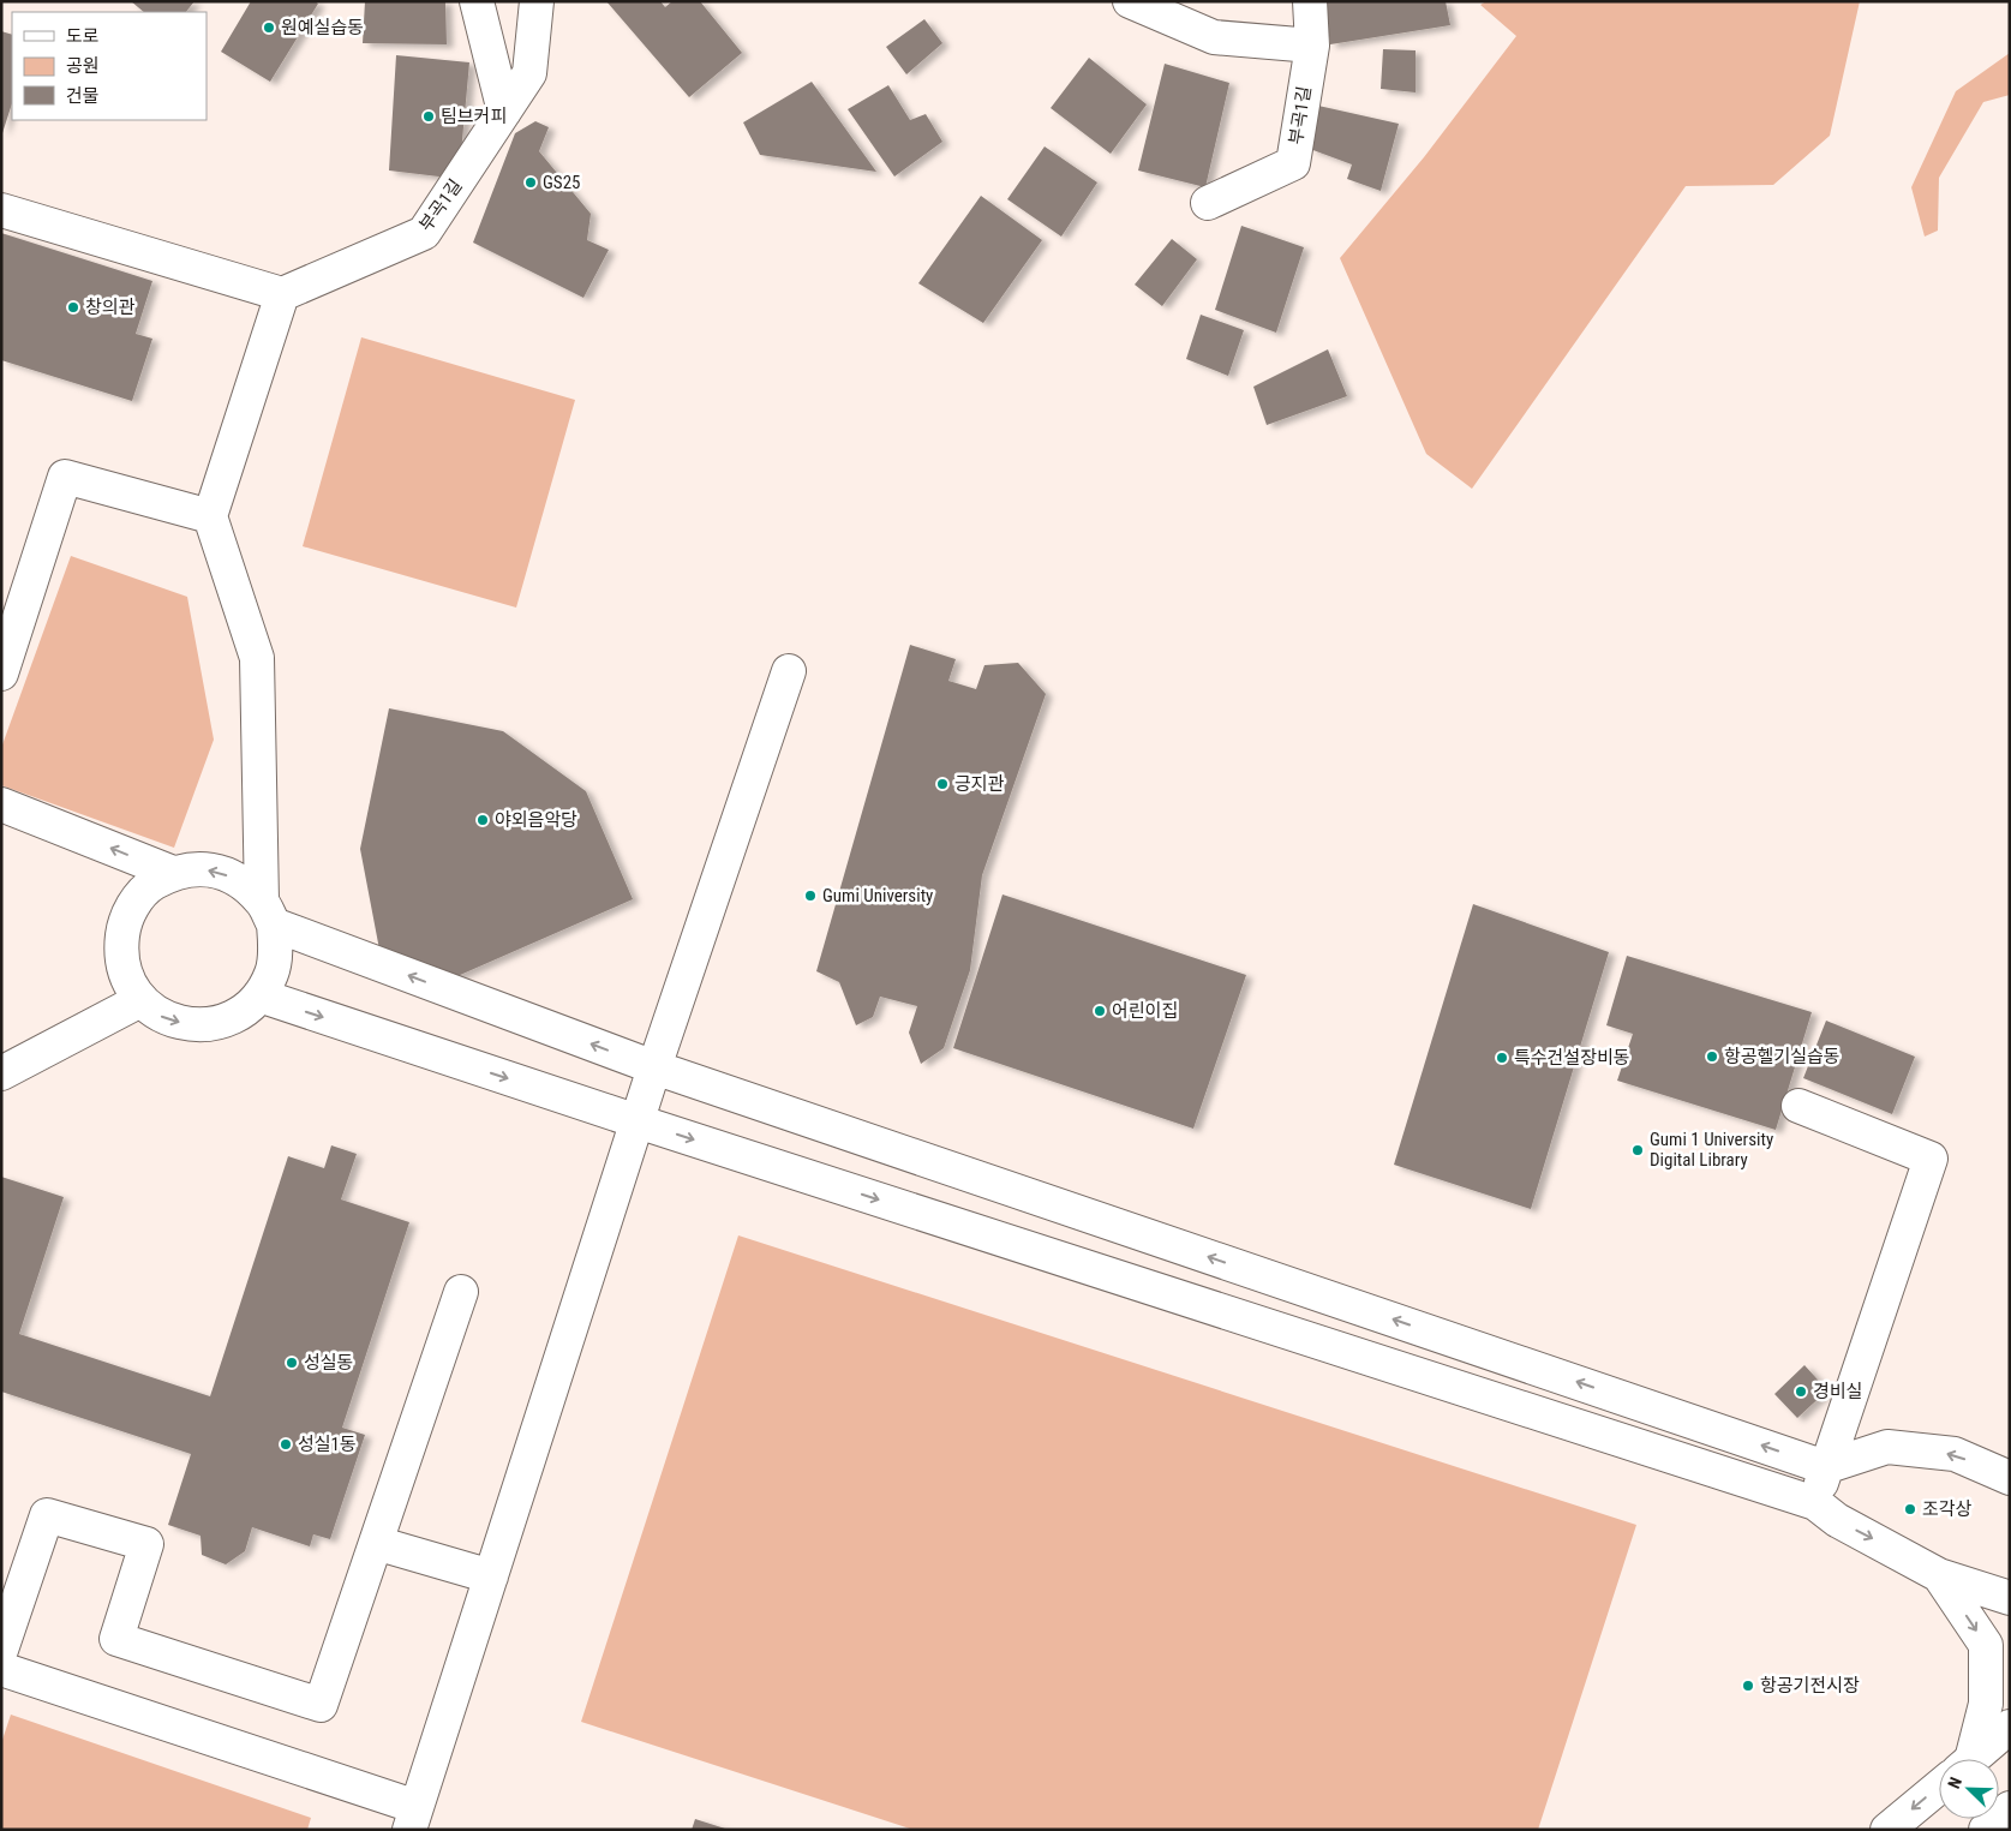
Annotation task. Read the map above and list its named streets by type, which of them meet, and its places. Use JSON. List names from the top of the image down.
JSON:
{
  "streets": {
    "street": ["부곡1길"]
  },
  "places": [
    "원예실습동",
    "팀브커피",
    "GS25",
    "창의관",
    "긍지관",
    "야외음악당",
    "Gumi University",
    "어린이집",
    "항공헬기실습동",
    "특수건설장비동",
    "Gumi 1 University Digital Library",
    "성실동",
    "경비실",
    "성실1동",
    "조각상",
    "항공기전시장"
  ],
  "legend": ["도로", "공원", "건물"],
  "north": "top left"
}
